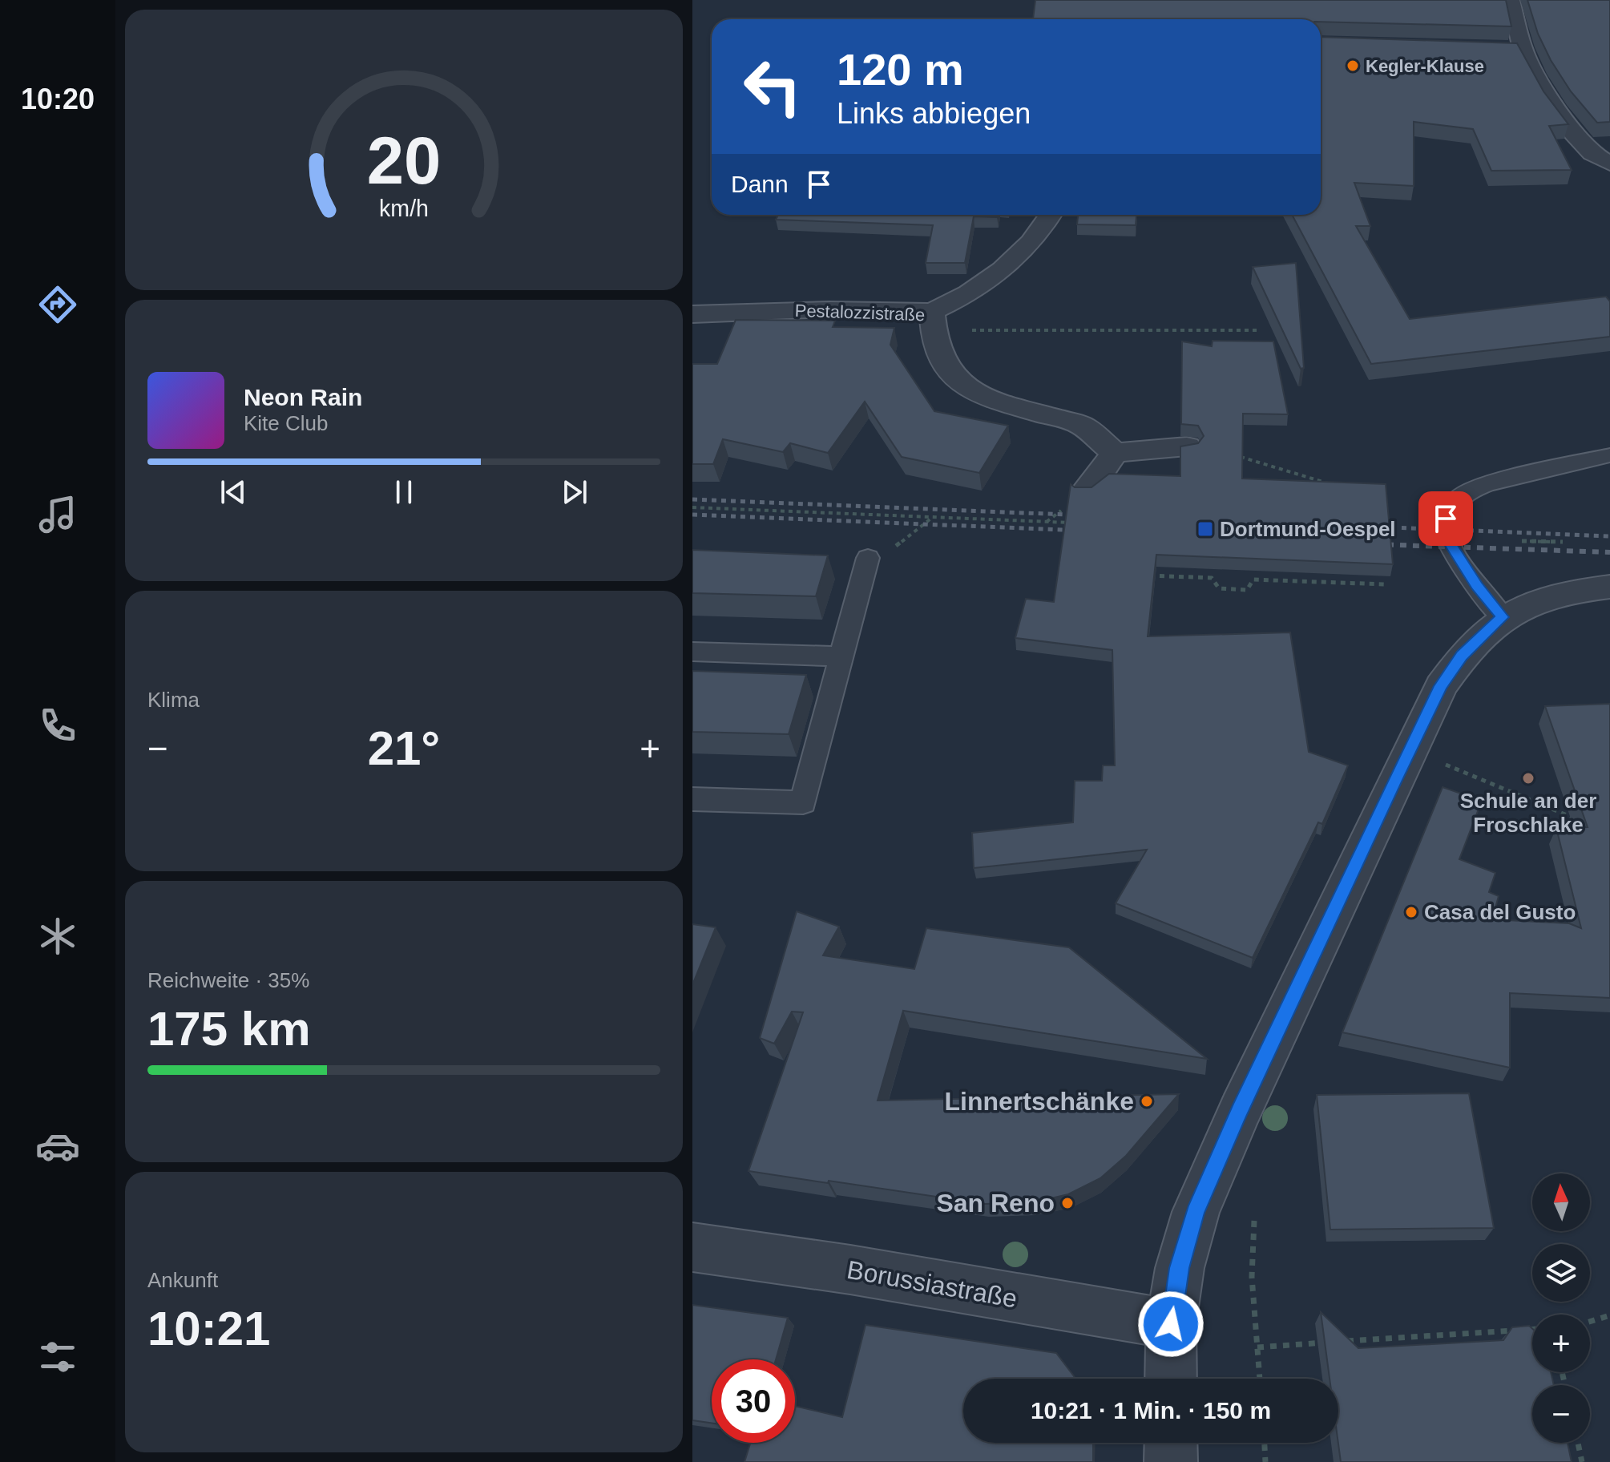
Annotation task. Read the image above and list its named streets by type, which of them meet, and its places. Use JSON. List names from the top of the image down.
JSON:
{
  "streets": {
    "street": ["Pestalozzistraße", "Borussiastraße"]
  },
  "places": {
    "other": [
      "Kegler-Klause",
      "Schule an der Froschlake",
      "Casa del Gusto",
      "Linnertschänke",
      "San Reno"
    ],
    "transit": ["Dortmund-Oespel"]
  },
  "north": "top",
  "page": {
    "tabs": "10:20",
    "turn": ["120 m", "Links abbiegen"],
    "then": "Dann",
    "song": ["Neon Rain", "Kite Club"],
    "tile": [
      "Klima",
      ["Reichweite · 35%", "175 km"],
      ["Ankunft", "10:21"]
    ],
    "heat": ["−", "21°", "+"],
    "map_buttons": ["+", "−"],
    "limit": "30",
    "trip": "10:21 · 1 Min. · 150 m",
    "gauge": ["20", "km/h"]
  }
}
